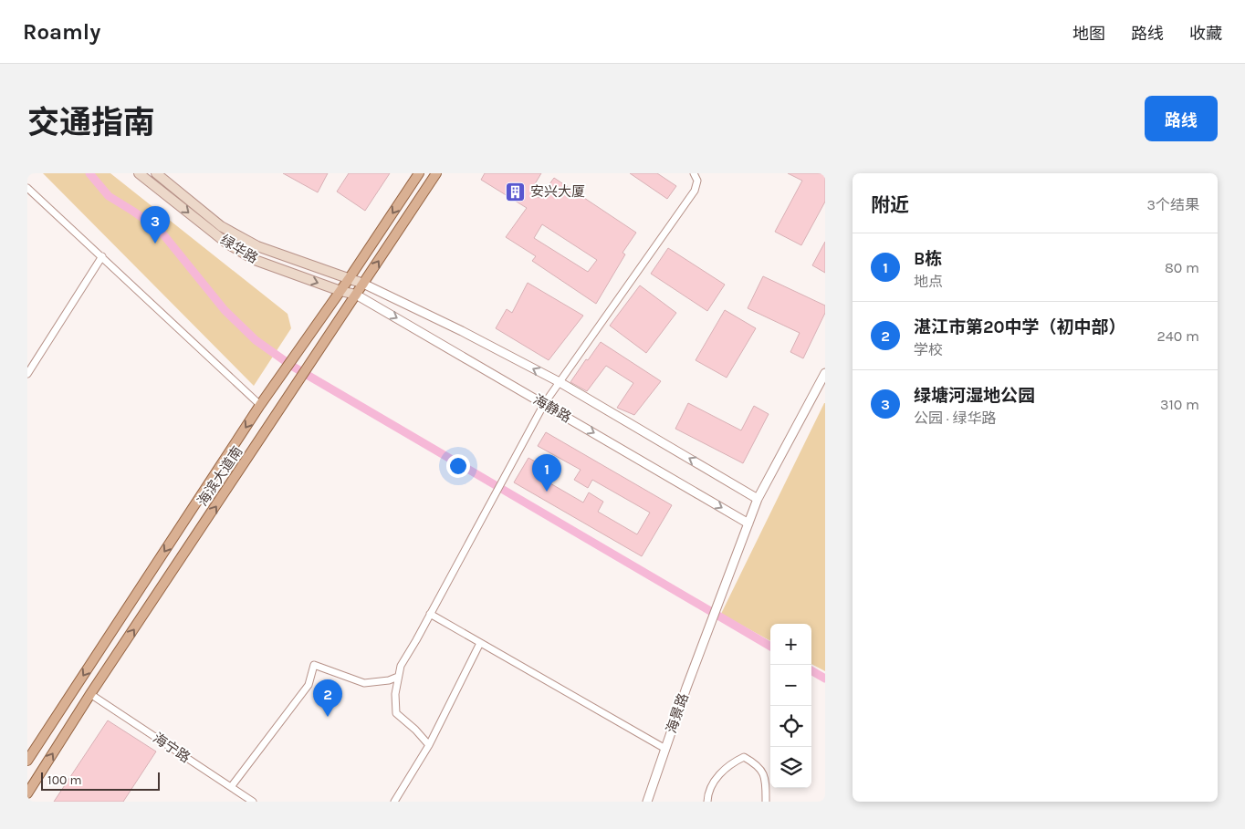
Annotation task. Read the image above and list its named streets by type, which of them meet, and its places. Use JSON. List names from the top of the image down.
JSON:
{
  "streets": {
    "main road": ["绿华路", "海滨大道南"],
    "street": ["海静路", "海景路", "海宁路"]
  },
  "crossings": [
    ["绿华路", "海静路"],
    ["绿华路", "海滨大道南"],
    ["海静路", "海滨大道南"],
    ["海静路", "海景路"],
    ["海滨大道南", "海宁路"]
  ],
  "places": {
    "building": ["安兴大厦"]
  },
  "scale_bar": "100 m",
  "page": {
    "header": "Roamly",
    "nav": ["地图", "路线", "收藏"],
    "title": "交通指南",
    "buttons": "路线",
    "heading": ["附近", "3个结果"],
    "pins": ["3", "1", "2"],
    "list": [
      {
        "mark": "1",
        "name": "B栋",
        "note": "地点",
        "value": "80 m"
      },
      {
        "mark": "2",
        "name": "湛江市第20中学（初中部）",
        "note": "学校",
        "value": "240 m"
      },
      {
        "mark": "3",
        "name": "绿塘河湿地公园",
        "note": "公园 · 绿华路",
        "value": "310 m"
      }
    ],
    "map_buttons": ["+", "−"],
    "scale": "100 m"
  }
}
